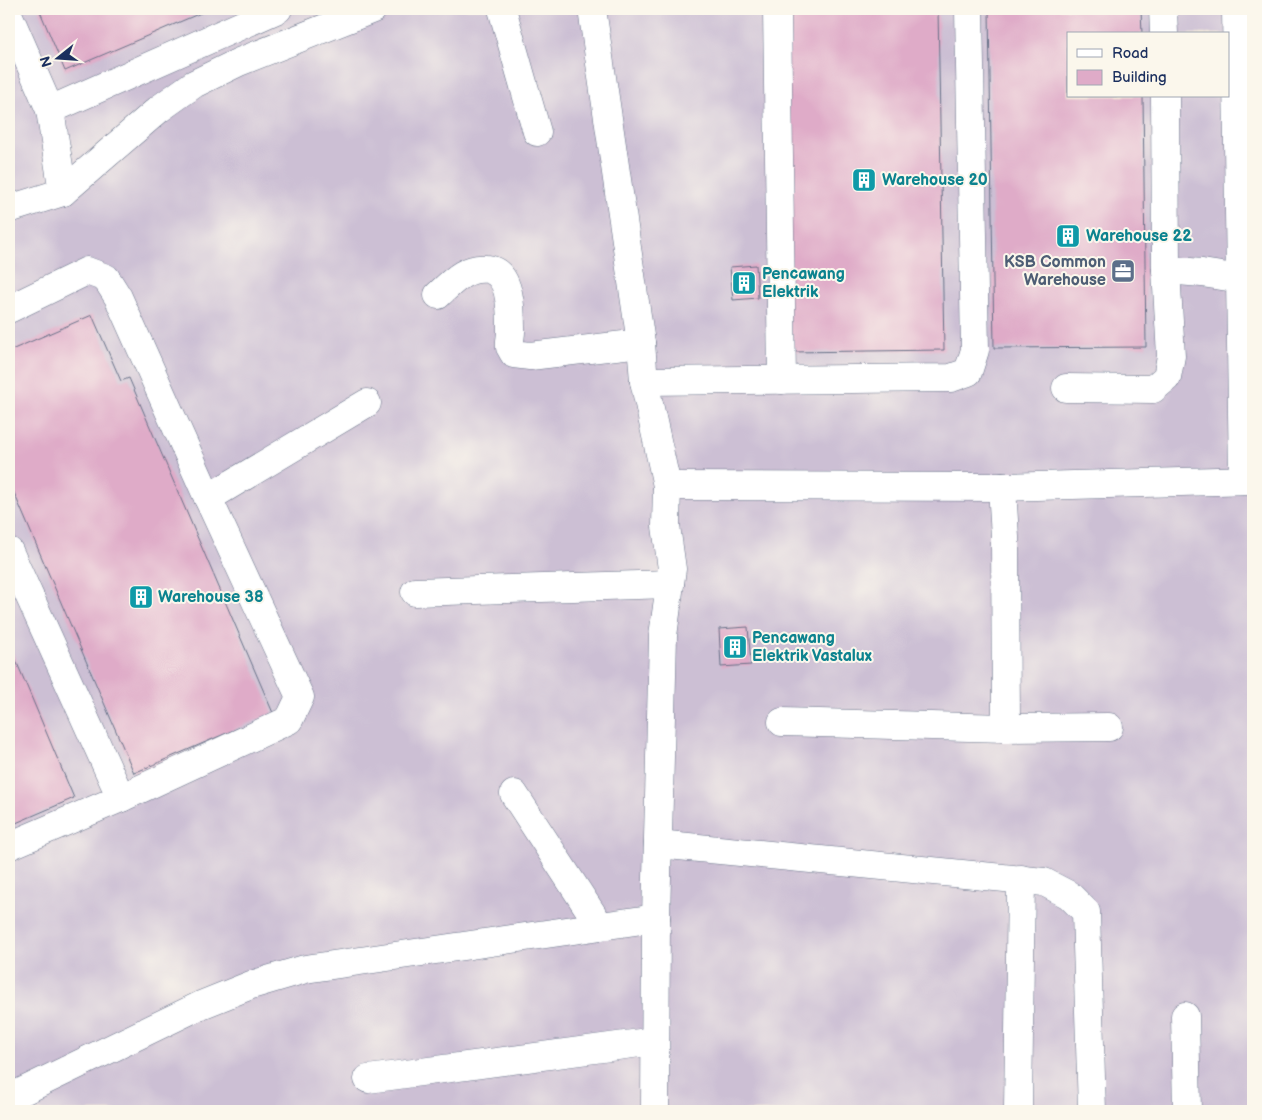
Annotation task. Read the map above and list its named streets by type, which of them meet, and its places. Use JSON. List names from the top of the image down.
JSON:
{
  "places": {
    "building": [
      "Warehouse 20",
      "Warehouse 22",
      "Pencawang Elektrik",
      "Warehouse 38",
      "Pencawang Elektrik Vastalux"
    ],
    "office": ["KSB Common Warehouse"]
  },
  "legend": ["Road", "Building"],
  "north": "left"
}
